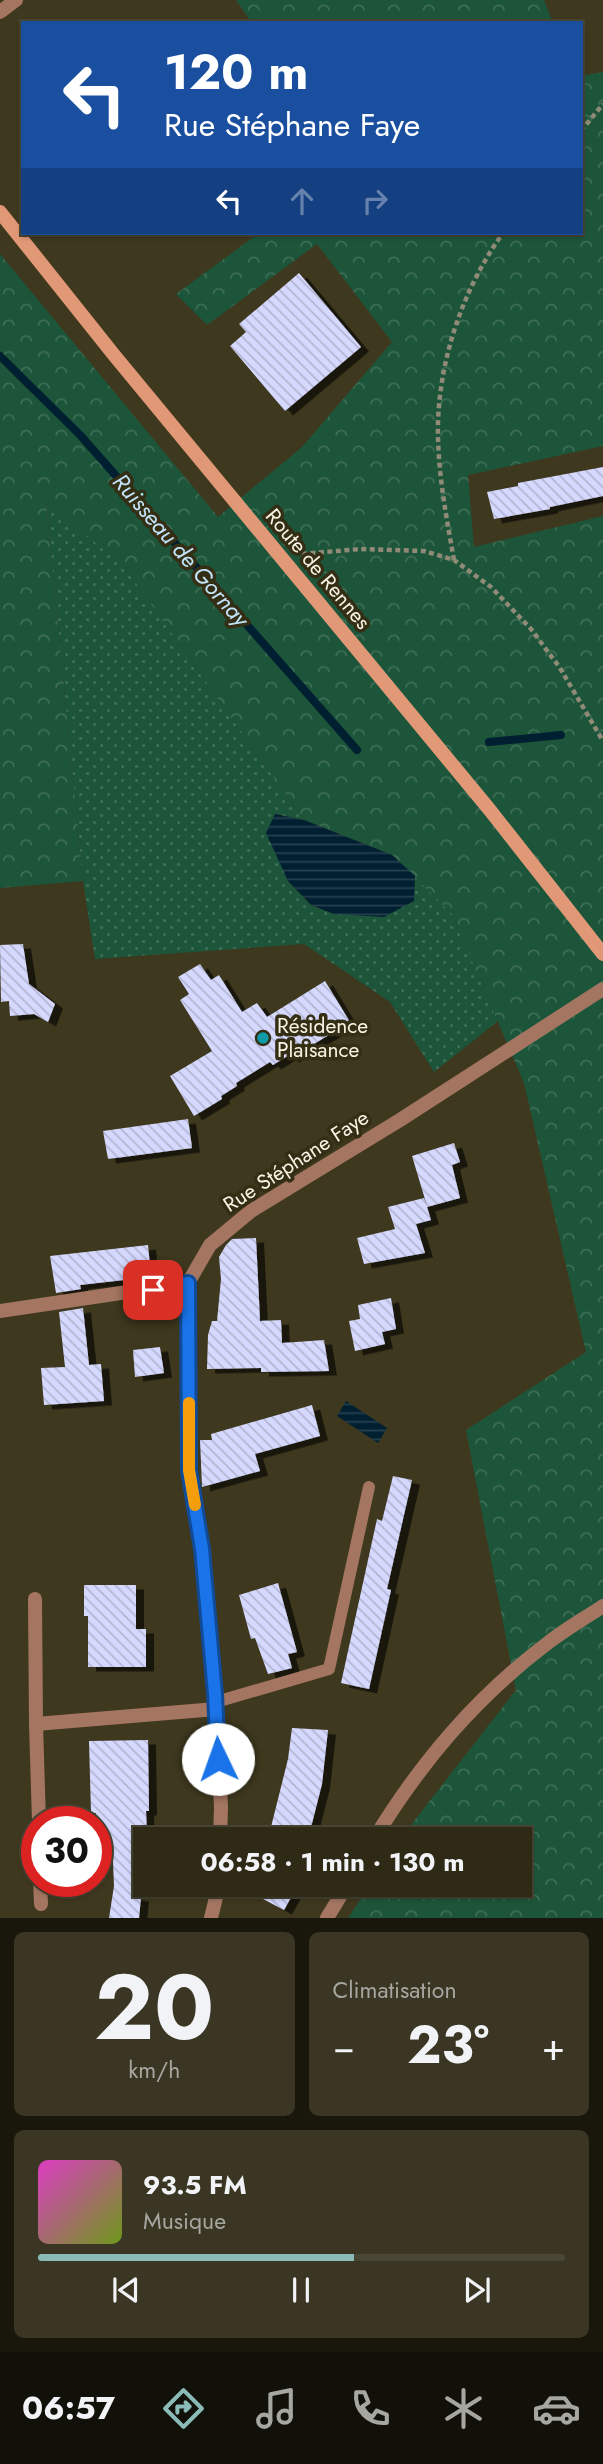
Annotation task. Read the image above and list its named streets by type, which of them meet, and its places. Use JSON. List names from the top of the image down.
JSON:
{
  "streets": {
    "main road": ["Route de Rennes"],
    "street": ["Rue Stéphane Faye"]
  },
  "water": ["Ruisseau de Gornay"],
  "places": ["Résidence Plaisance"],
  "page": {
    "turn": ["120 m", "Rue Stéphane Faye"],
    "limit": "30",
    "trip": "06:58 · 1 min · 130 m",
    "tile": [
      ["20", "km/h"],
      "Climatisation"
    ],
    "heat": ["−", "23°", "+"],
    "song": ["93.5 FM", "Musique"],
    "tabs": "06:57"
  }
}
